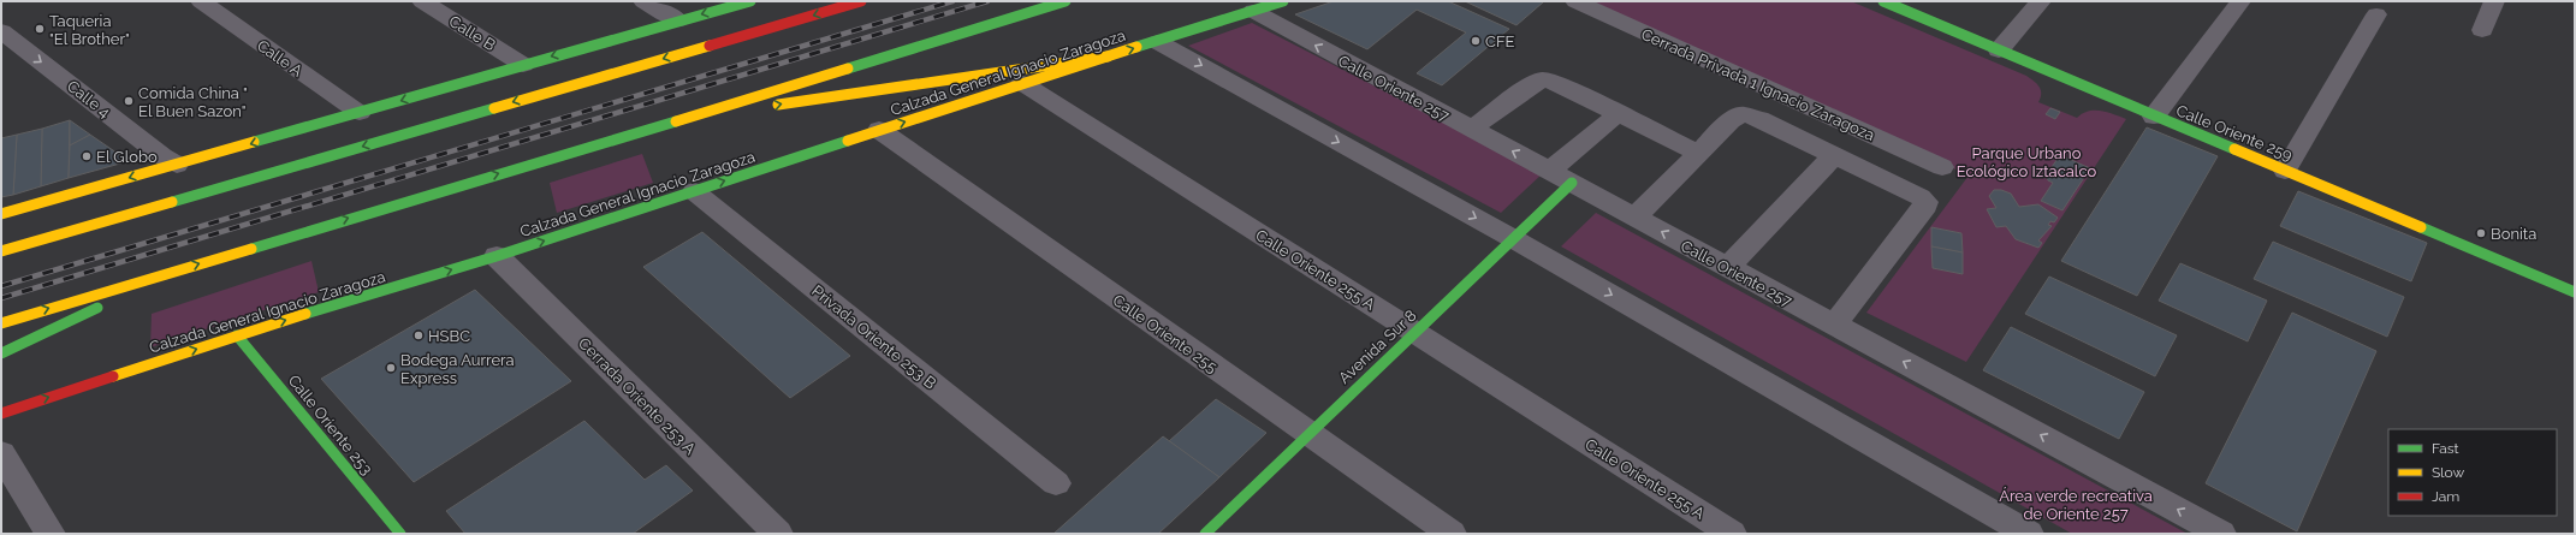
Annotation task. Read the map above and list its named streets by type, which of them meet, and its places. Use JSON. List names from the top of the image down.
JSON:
{
  "streets": {
    "main road": [
      "Calzada General Ignacio Zaragoza",
      "Calle Oriente 259",
      "Avenida Sur 8",
      "Calle Oriente 253"
    ],
    "street": [
      "Calle B",
      "Calle A",
      "Cerrada Privada 1 Ignacio Zaragoza",
      "Calle Oriente 257",
      "Calle 4",
      "Calle Oriente 255 A",
      "Calle Oriente 255",
      "Privada Oriente 253 B",
      "Cerrada Oriente 253 A"
    ]
  },
  "crossings": [
    ["Calzada General Ignacio Zaragoza", "Calle Oriente 257"],
    ["Calzada General Ignacio Zaragoza", "Calle Oriente 255 A"],
    ["Calzada General Ignacio Zaragoza", "Calle Oriente 255"],
    ["Calzada General Ignacio Zaragoza", "Privada Oriente 253 B"],
    ["Calzada General Ignacio Zaragoza", "Cerrada Oriente 253 A"],
    ["Calzada General Ignacio Zaragoza", "Calle Oriente 253"],
    ["Calle Oriente 257", "Avenida Sur 8"],
    ["Calle Oriente 255 A", "Avenida Sur 8"],
    ["Calle Oriente 255", "Avenida Sur 8"]
  ],
  "one_way": ["Calle 4"],
  "parks": ["Parque Urbano Ecológico Iztacalco", "Área verde recreativa de Oriente 257"],
  "places": [
    "Taqueria \"El Brother\"",
    "CFE",
    "Comida China \" El Buen Sazon\"",
    "El Globo",
    "Bonita",
    "HSBC",
    "Bodega Aurrera Express"
  ],
  "legend": ["Fast", "Slow", "Jam"]
}
